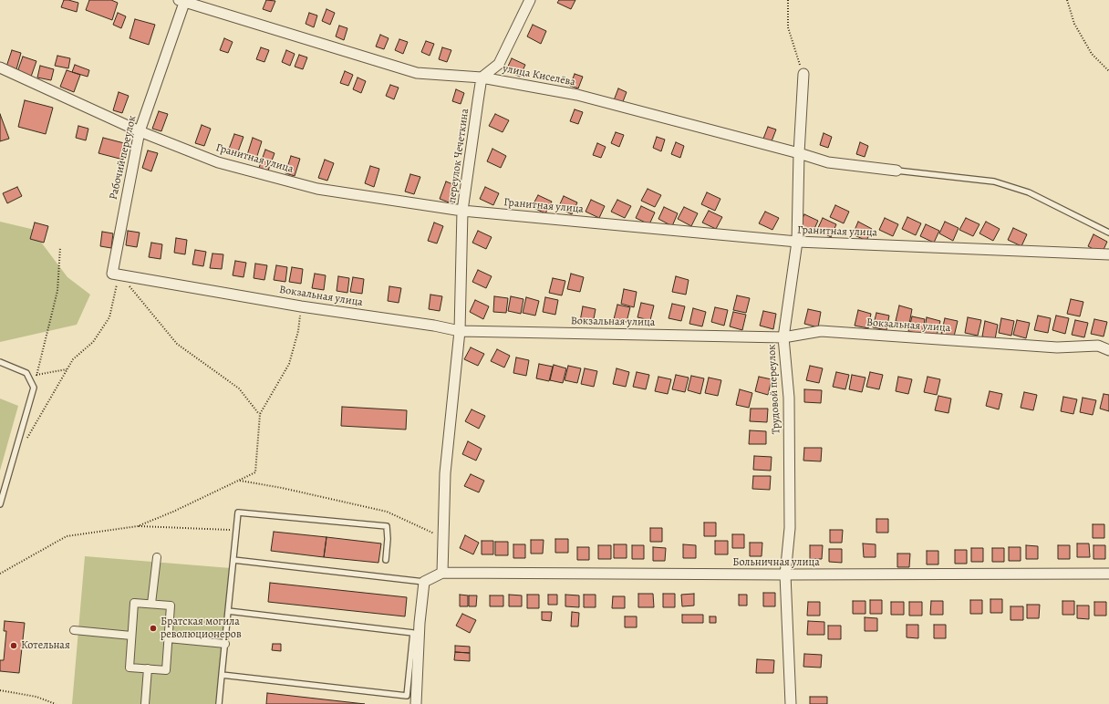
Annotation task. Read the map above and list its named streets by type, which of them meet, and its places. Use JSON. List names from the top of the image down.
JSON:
{
  "streets": {
    "street": [
      "улица Киселёва",
      "переулок Чечеткина",
      "Рабочий переулок",
      "Гранитная улица",
      "Вокзальная улица",
      "Трудовой переулок",
      "Больничная улица"
    ]
  },
  "crossings": [
    ["улица Киселёва", "переулок Чечеткина"],
    ["улица Киселёва", "Рабочий переулок"],
    ["улица Киселёва", "Трудовой переулок"],
    ["переулок Чечеткина", "Гранитная улица"],
    ["переулок Чечеткина", "Вокзальная улица"],
    ["переулок Чечеткина", "Больничная улица"],
    ["Рабочий переулок", "Гранитная улица"],
    ["Рабочий переулок", "Вокзальная улица"],
    ["Гранитная улица", "Трудовой переулок"],
    ["Вокзальная улица", "Трудовой переулок"],
    ["Трудовой переулок", "Больничная улица"]
  ],
  "places": ["Братская могила революционеров", "Котельная"]
}
